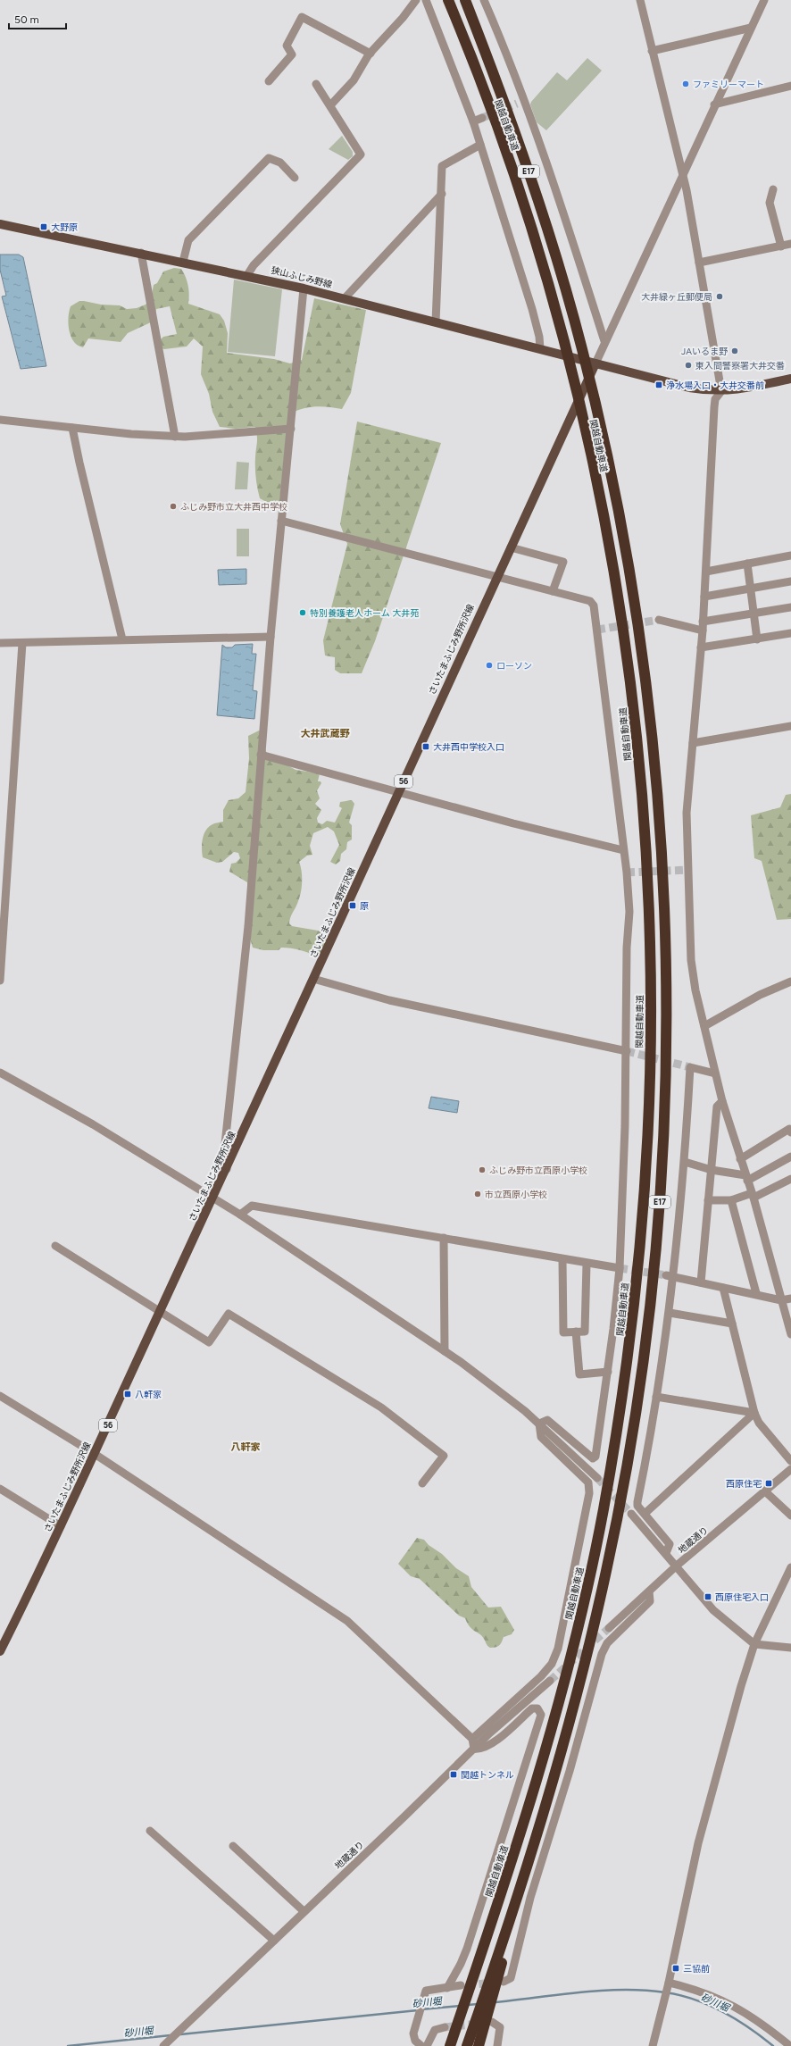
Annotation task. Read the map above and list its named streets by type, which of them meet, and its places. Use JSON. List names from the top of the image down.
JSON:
{
  "streets": {
    "highway": ["関越自動車道", "E17"],
    "main road": ["狭山ふじみ野線", "さいたまふじみ野所沢線", "56"],
    "street": ["地蔵通り"]
  },
  "crossings": [
    ["狭山ふじみ野線", "さいたまふじみ野所沢線"]
  ],
  "districts": ["大井武蔵野", "八軒家"],
  "water": ["砂川堀"],
  "places": {
    "other": [
      "ファミリーマート",
      "大井緑ヶ丘郵便局",
      "JAいるま野",
      "東入間警察署大井交番",
      "ふじみ野市立大井西中学校",
      "特別養護老人ホーム 大井苑",
      "ローソン",
      "ふじみ野市立西原小学校",
      "市立西原小学校"
    ],
    "transit": [
      "大野原",
      "浄水場入口・大井交番前",
      "大井西中学校入口",
      "原",
      "八軒家",
      "西原住宅",
      "西原住宅入口",
      "関越トンネル",
      "三協前"
    ]
  },
  "scale_bar": "50 m"
}
